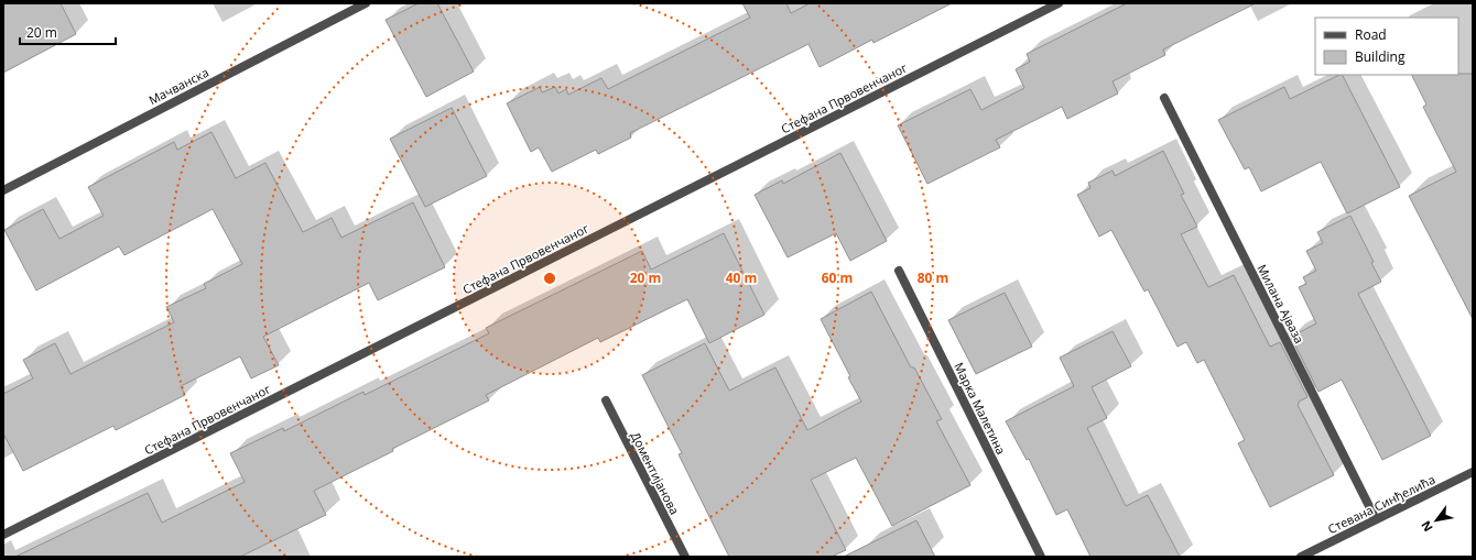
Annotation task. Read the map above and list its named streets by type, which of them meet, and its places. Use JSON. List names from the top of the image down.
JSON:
{
  "streets": {
    "street": [
      "Мачванска",
      "Стефана Првовенчаног",
      "Милана Ајваза",
      "Марка Малетина",
      "Доментијанова",
      "Стевана Синђелића"
    ]
  },
  "crossings": [
    ["Милана Ајваза", "Стевана Синђелића"]
  ],
  "legend": ["Road", "Building"],
  "scale_bar": "20 m",
  "north": "bottom left",
  "rings": [
    "20 m",
    "40 m",
    "60 m",
    "80 m"
  ]
}
